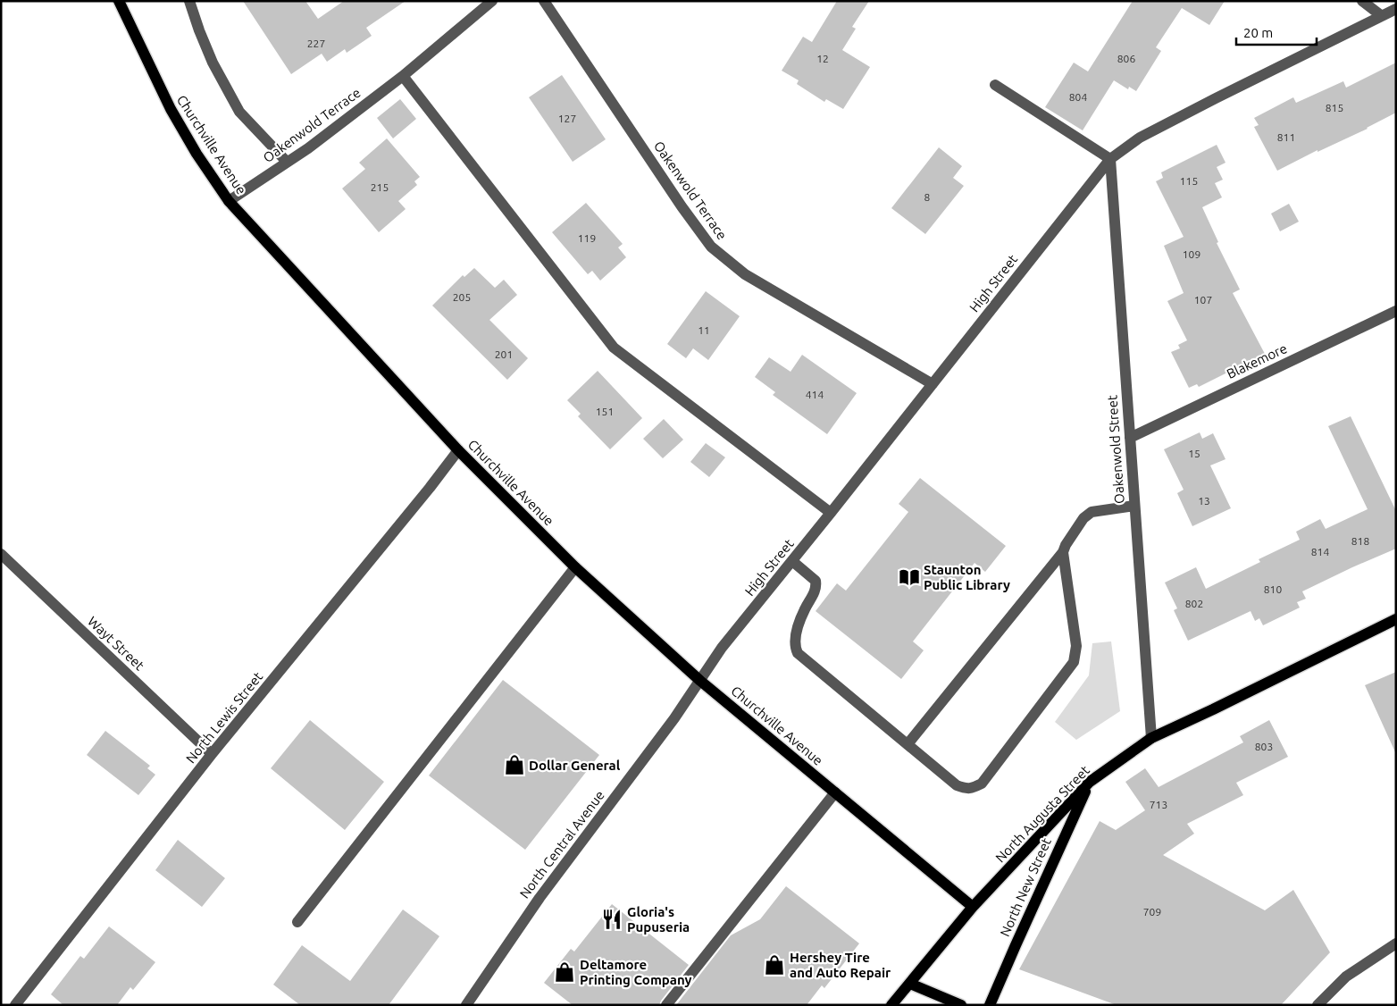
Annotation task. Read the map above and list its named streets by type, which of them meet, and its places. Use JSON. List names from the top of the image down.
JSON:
{
  "streets": {
    "main road": ["Churchville Avenue", "North Augusta Street", "North New Street"],
    "street": [
      "Oakenwold Terrace",
      "High Street",
      "Blakemore",
      "Oakenwold Street",
      "Wayt Street",
      "North Lewis Street",
      "North Central Avenue"
    ]
  },
  "crossings": [
    ["Oakenwold Terrace", "Churchville Avenue"],
    ["Oakenwold Terrace", "High Street"],
    ["Churchville Avenue", "High Street"],
    ["Churchville Avenue", "North Lewis Street"],
    ["Churchville Avenue", "North Augusta Street"],
    ["Churchville Avenue", "North Central Avenue"],
    ["High Street", "Oakenwold Street"],
    ["High Street", "North Central Avenue"],
    ["Blakemore", "Oakenwold Street"],
    ["Oakenwold Street", "North Augusta Street"],
    ["Wayt Street", "North Lewis Street"],
    ["North Augusta Street", "North New Street"]
  ],
  "places": {
    "library": ["Staunton Public Library"],
    "shop": ["Dollar General", "Hershey Tire and Auto Repair", "Deltamore Printing Company"],
    "restaurant": ["Gloria's Pupuseria"]
  },
  "house_numbers": [
    "227",
    "12",
    "806",
    "804",
    "815",
    "127",
    "811",
    "115",
    "215",
    "8",
    "119",
    "109",
    "205",
    "107",
    "11",
    "201",
    "414",
    "151",
    "15",
    "13",
    "818",
    "814",
    "810",
    "802",
    "803",
    "713",
    "709"
  ],
  "scale_bar": "20 m"
}
